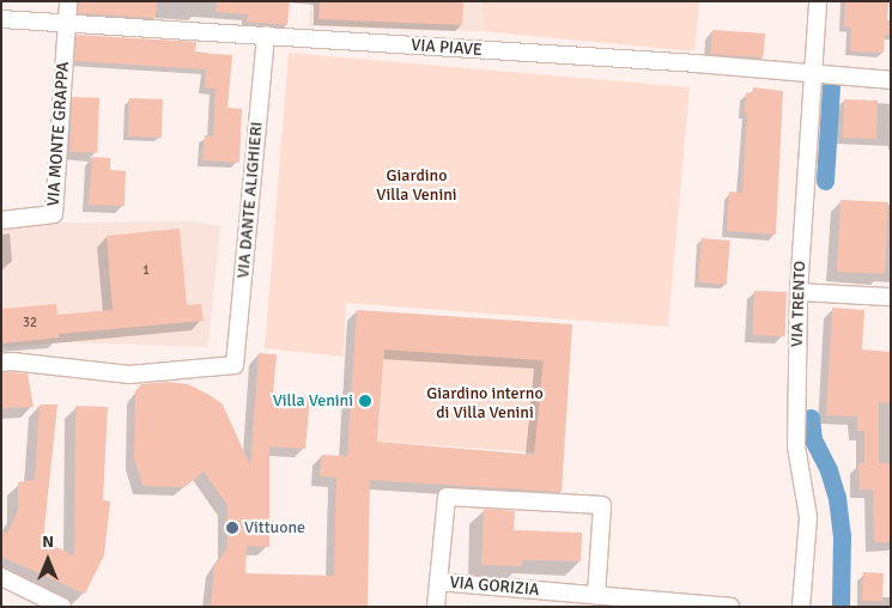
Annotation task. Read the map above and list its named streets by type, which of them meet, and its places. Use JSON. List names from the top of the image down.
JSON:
{
  "streets": {
    "street": [
      "VIA PIAVE",
      "VIA MONTE GRAPPA",
      "VIA DANTE ALIGHIERI",
      "VIA TRENTO",
      "VIA GORIZIA"
    ]
  },
  "crossings": [
    ["VIA PIAVE", "VIA MONTE GRAPPA"],
    ["VIA PIAVE", "VIA DANTE ALIGHIERI"],
    ["VIA PIAVE", "VIA TRENTO"]
  ],
  "parks": ["Giardino Villa Venini", "Giardino interno di Villa Venini"],
  "places": ["Villa Venini", "Vittuone"],
  "house_numbers": ["1", "32"],
  "north": "top"
}
